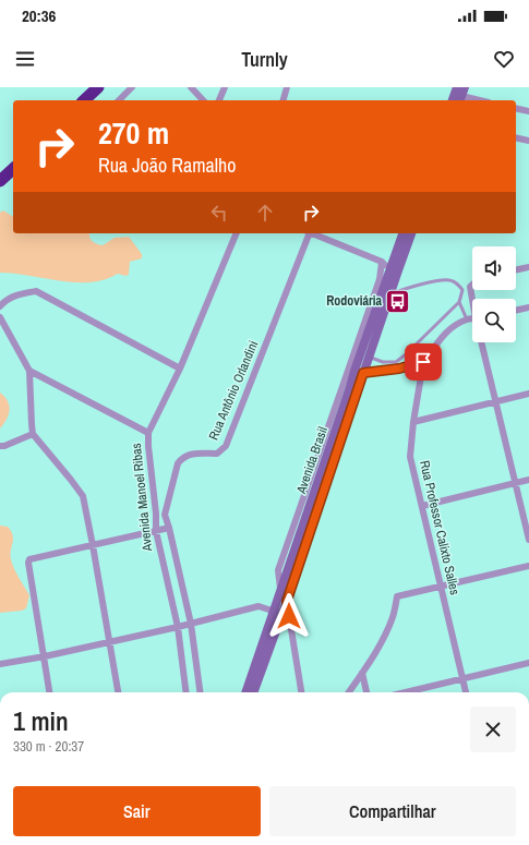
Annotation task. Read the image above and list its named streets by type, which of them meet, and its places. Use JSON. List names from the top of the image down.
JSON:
{
  "streets": {
    "main road": ["Avenida Brasil"],
    "street": ["Rua Antônio Orlandini", "Avenida Manoel Ribas", "Rua Professor Calixto Salles"]
  },
  "places": {
    "bus stop": ["Rodoviária"]
  },
  "page": {
    "status": "20:36",
    "header": "Turnly",
    "turn": ["270 m", "Rua João Ramalho"],
    "heading": ["1 min", "330 m · 20:37"],
    "buttons": ["Sair", "Compartilhar"]
  }
}
